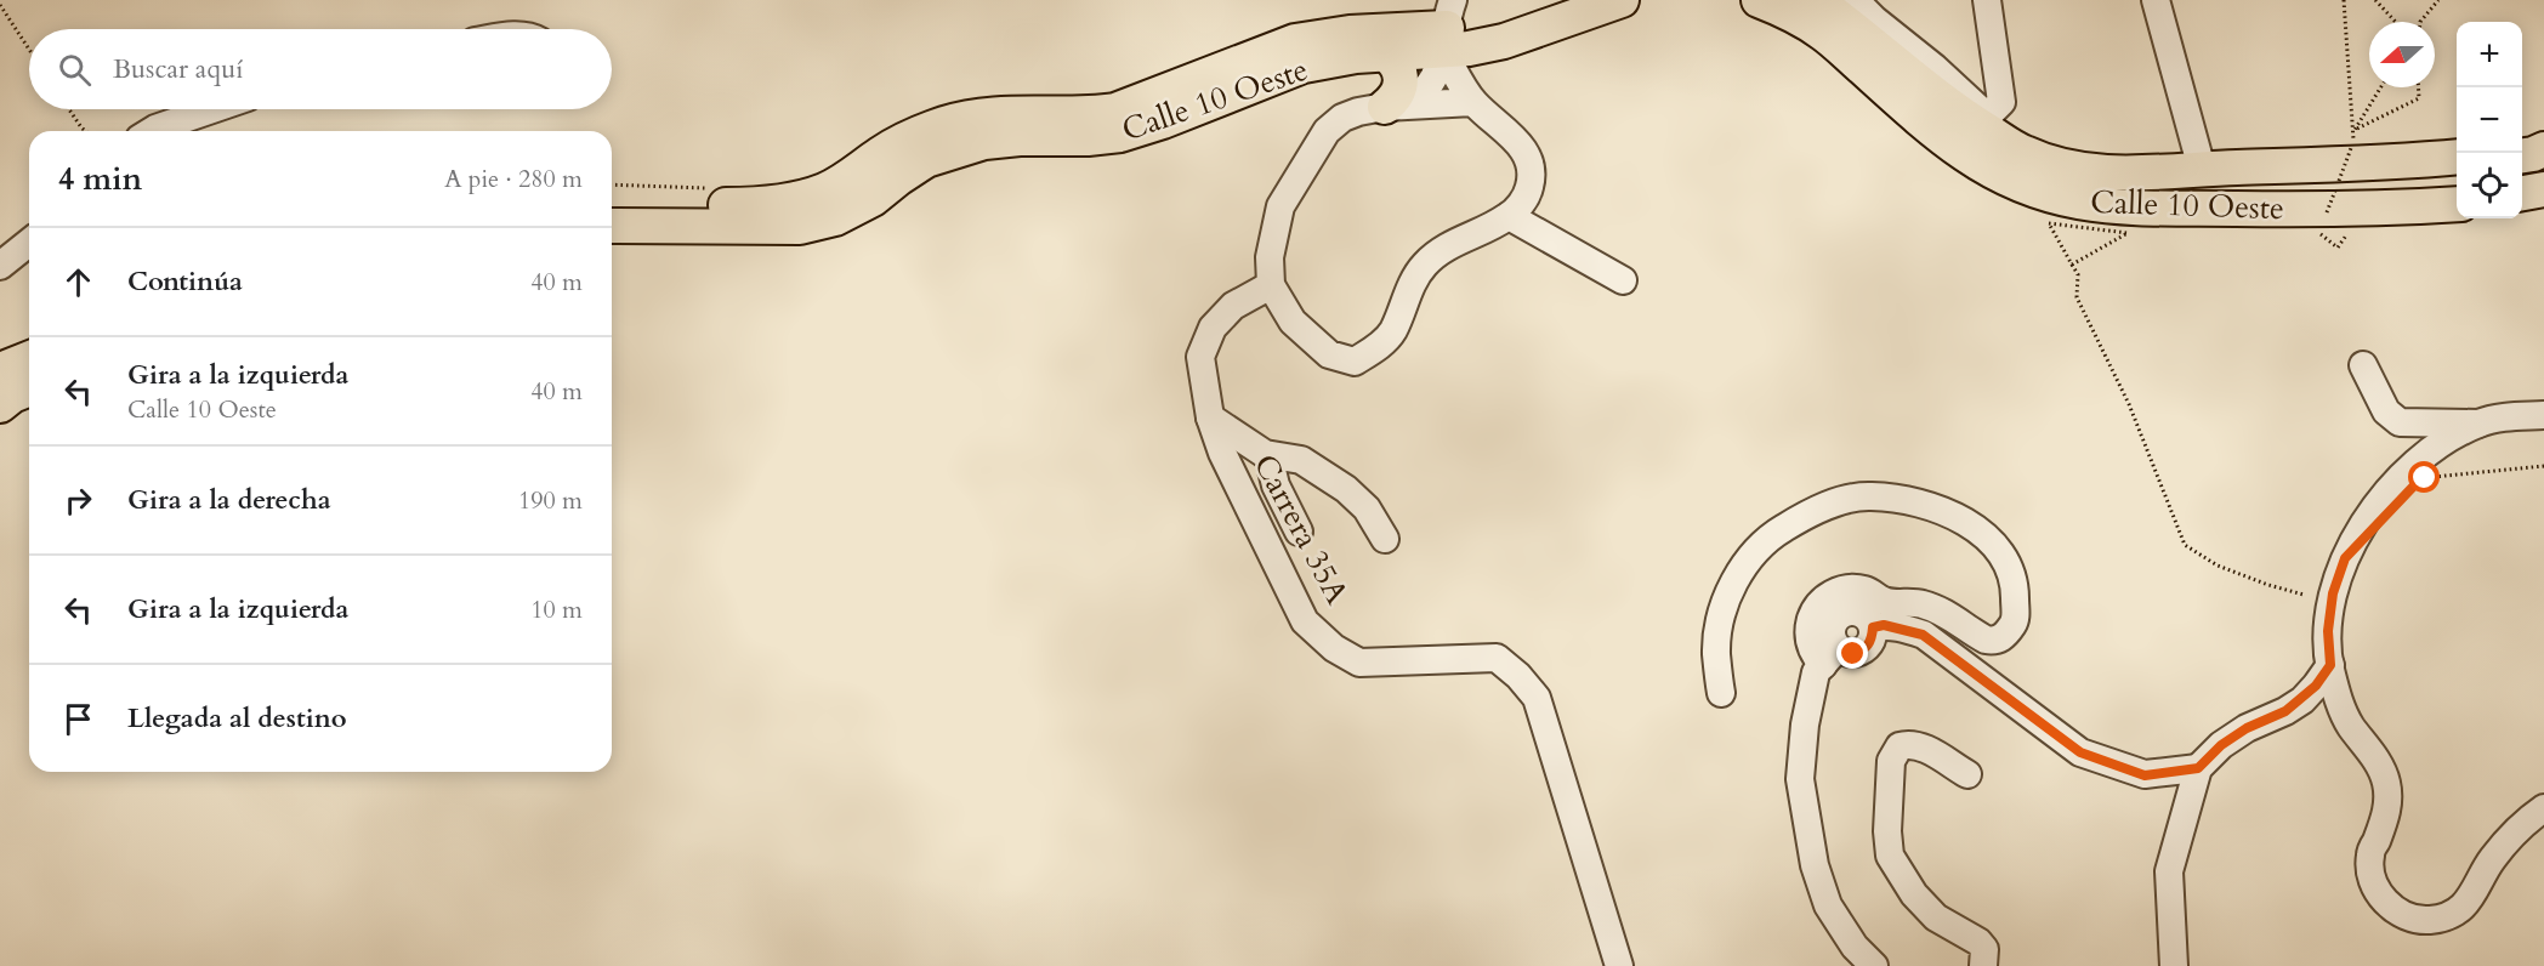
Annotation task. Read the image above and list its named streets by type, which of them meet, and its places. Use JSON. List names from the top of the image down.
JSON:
{
  "streets": {
    "main road": ["Calle 10 Oeste"],
    "street": ["Carrera 35A"]
  },
  "north": "left",
  "page": {
    "map_buttons": ["+", "−"],
    "search": "Buscar aquí",
    "heading": ["4 min", "A pie · 280 m"],
    "list": [
      ["Continúa", "40 m"],
      ["Gira a la izquierda", "Calle 10 Oeste", "40 m"],
      ["Gira a la derecha", "190 m"],
      ["Gira a la izquierda", "10 m"],
      "Llegada al destino"
    ]
  }
}
